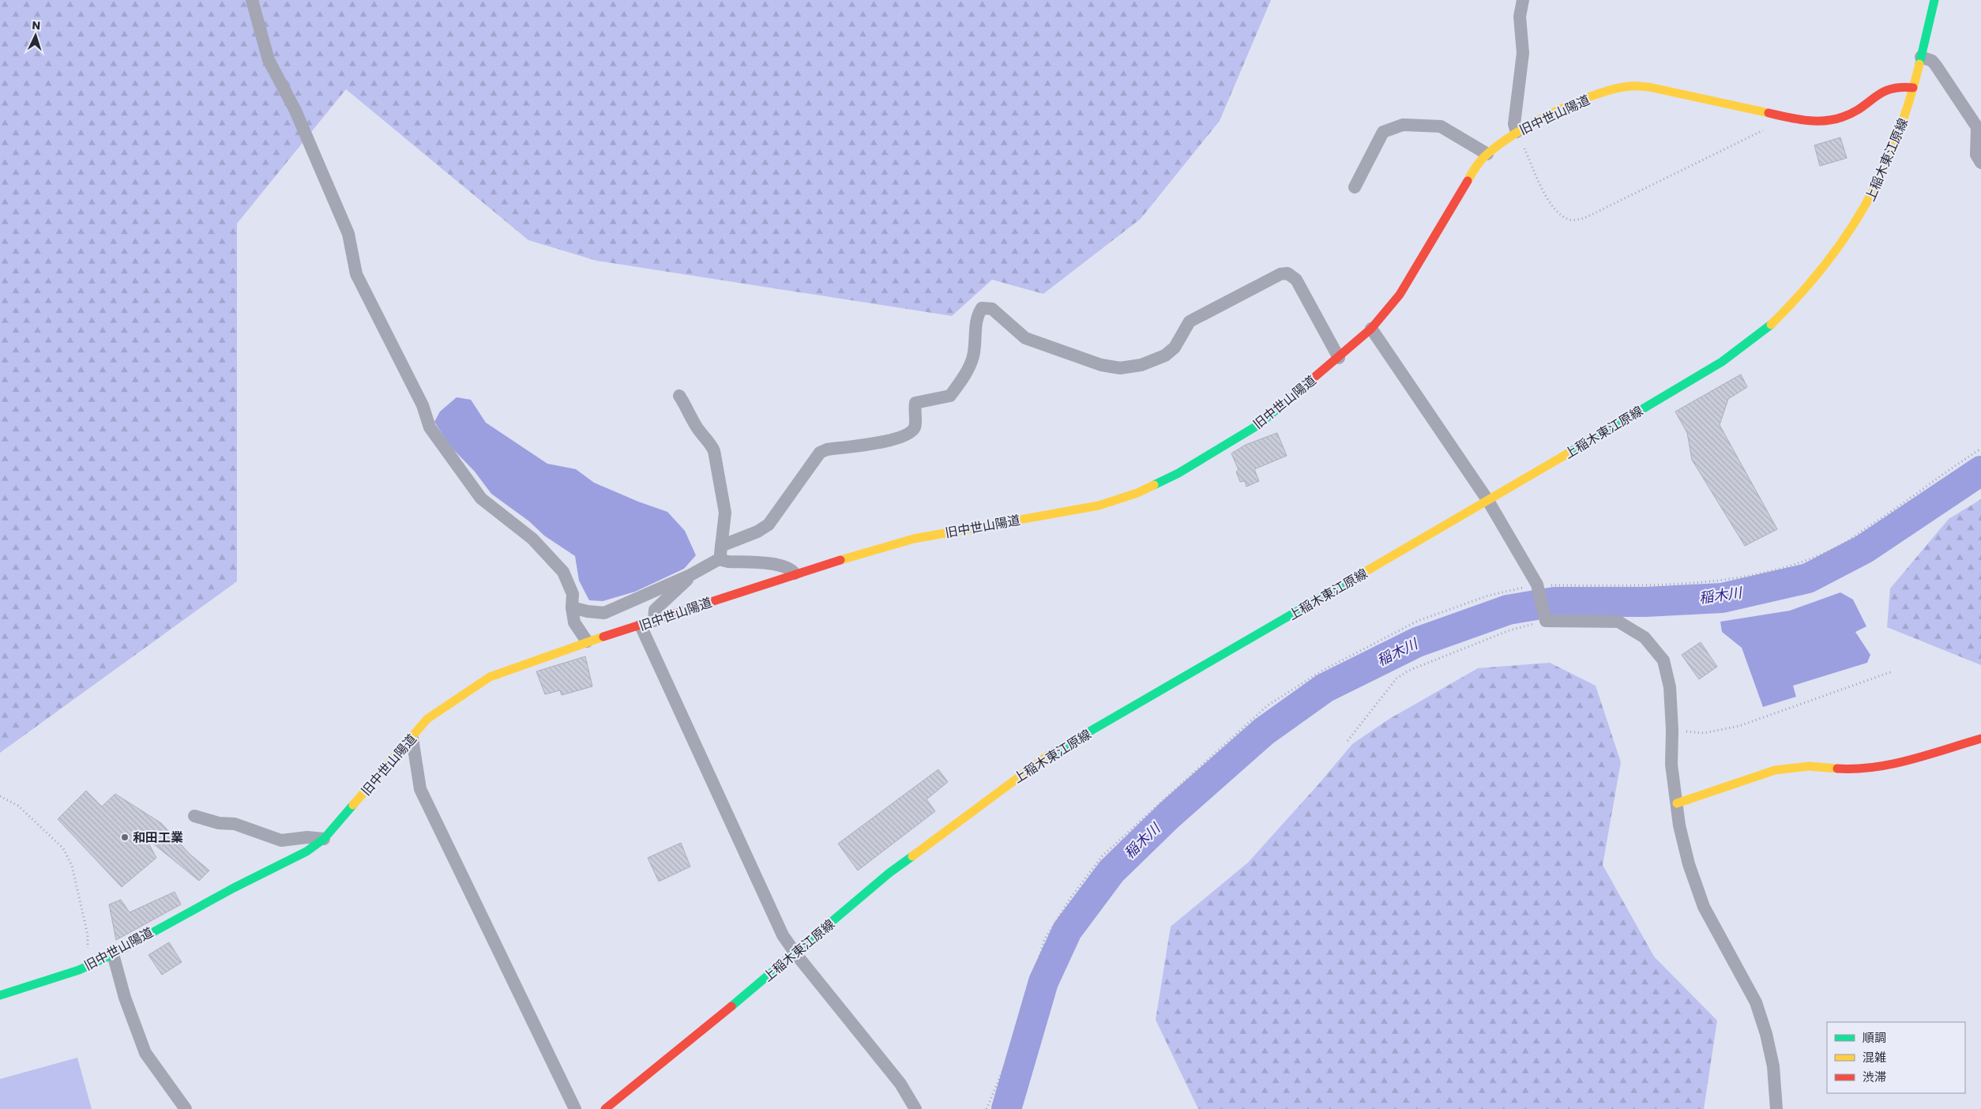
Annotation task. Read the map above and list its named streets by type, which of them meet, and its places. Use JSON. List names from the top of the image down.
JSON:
{
  "streets": {
    "street": ["旧中世山陽道", "上稲木東江原線"]
  },
  "crossings": [
    ["旧中世山陽道", "上稲木東江原線"]
  ],
  "water": ["稲木川"],
  "places": ["和田工業"],
  "legend": ["順調", "混雑", "渋滞"],
  "north": "top"
}
